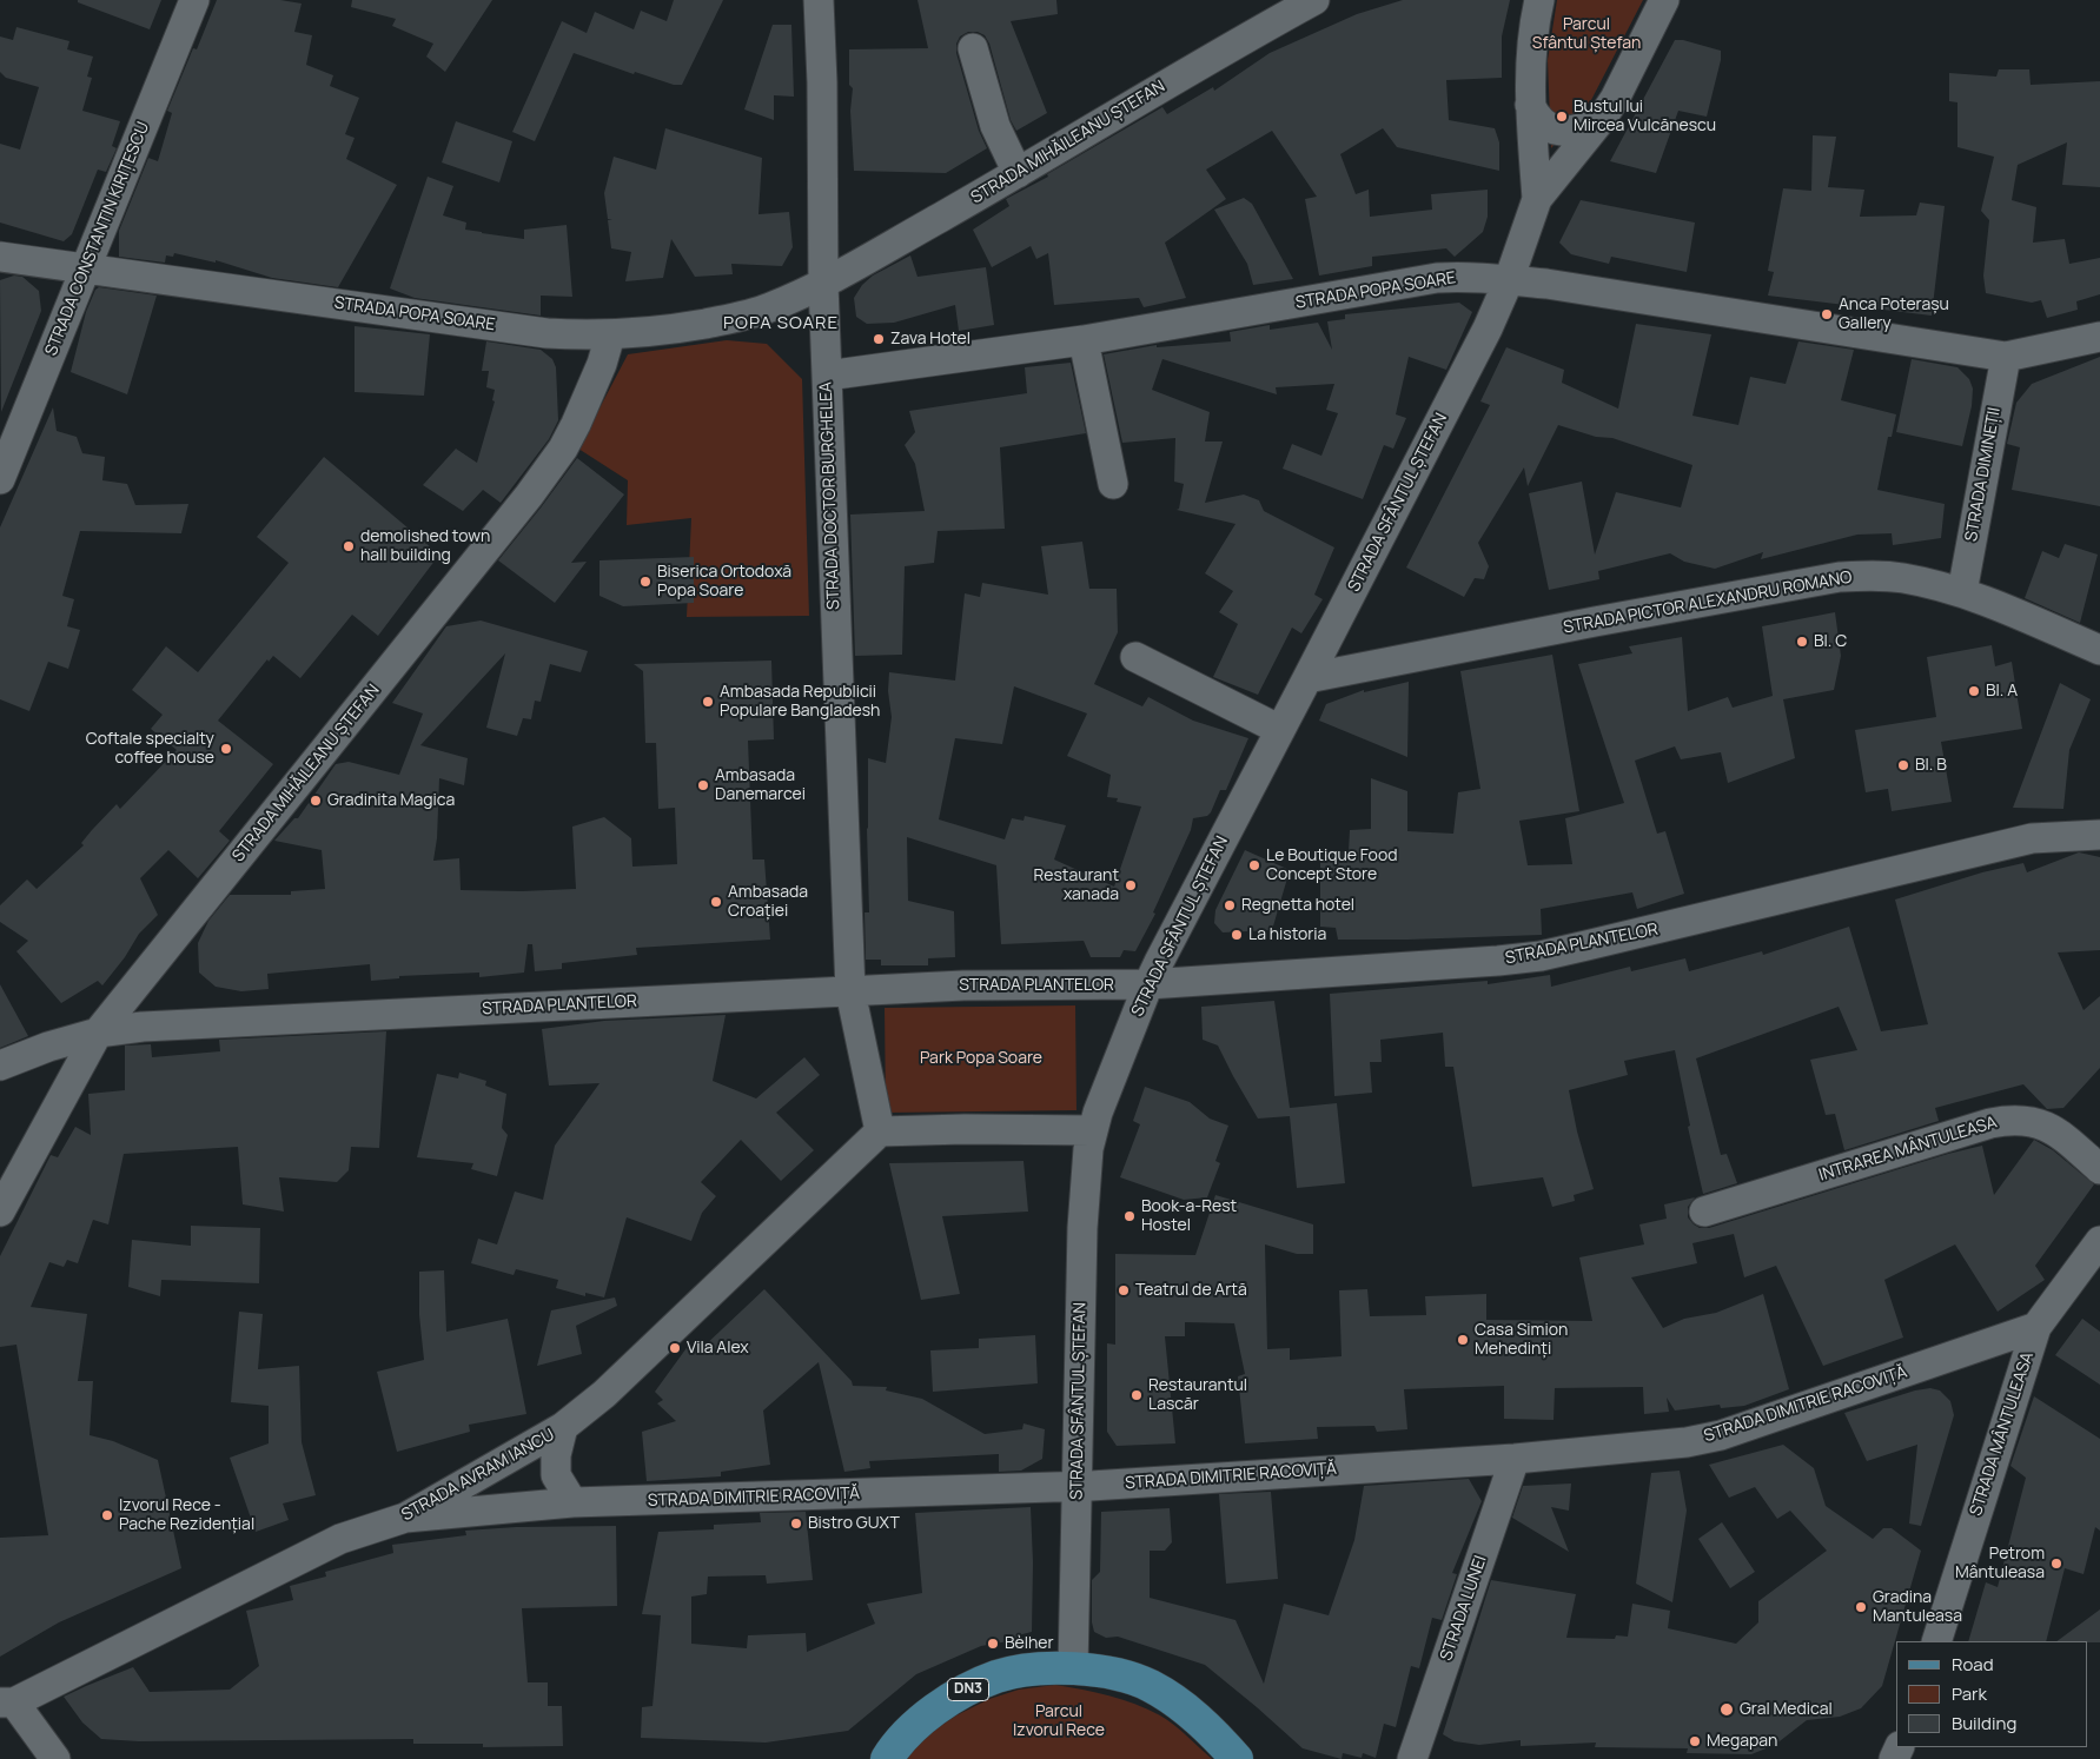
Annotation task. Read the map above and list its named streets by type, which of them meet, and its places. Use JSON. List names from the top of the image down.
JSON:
{
  "streets": {
    "main road": ["DN3"],
    "street": [
      "STRADA MIHĂILEANU ȘTEFAN",
      "STRADA CONSTANTIN KIRIȚESCU",
      "STRADA POPA SOARE",
      "STRADA DIMINEȚII",
      "STRADA DOCTOR BURGHELEA",
      "STRADA SFÂNTUL ȘTEFAN",
      "STRADA PICTOR ALEXANDRU ROMANO",
      "STRADA PLANTELOR",
      "INTRAREA MÂNTULEASA",
      "STRADA DIMITRIE RACOVIȚĂ",
      "STRADA MÂNTULEASA",
      "STRADA AVRAM IANCU",
      "STRADA LUNEI"
    ]
  },
  "crossings": [
    ["STRADA MIHĂILEANU ȘTEFAN", "STRADA POPA SOARE"],
    ["STRADA MIHĂILEANU ȘTEFAN", "STRADA DOCTOR BURGHELEA"],
    ["STRADA MIHĂILEANU ȘTEFAN", "STRADA PLANTELOR"],
    ["STRADA CONSTANTIN KIRIȚESCU", "STRADA POPA SOARE"],
    ["STRADA POPA SOARE", "STRADA DIMINEȚII"],
    ["STRADA POPA SOARE", "STRADA DOCTOR BURGHELEA"],
    ["STRADA POPA SOARE", "STRADA SFÂNTUL ȘTEFAN"],
    ["STRADA DIMINEȚII", "STRADA PICTOR ALEXANDRU ROMANO"],
    ["STRADA DOCTOR BURGHELEA", "STRADA PLANTELOR"],
    ["STRADA DOCTOR BURGHELEA", "STRADA AVRAM IANCU"],
    ["STRADA SFÂNTUL ȘTEFAN", "STRADA PICTOR ALEXANDRU ROMANO"],
    ["STRADA SFÂNTUL ȘTEFAN", "STRADA PLANTELOR"],
    ["STRADA SFÂNTUL ȘTEFAN", "STRADA DIMITRIE RACOVIȚĂ"],
    ["STRADA SFÂNTUL ȘTEFAN", "DN3"],
    ["STRADA DIMITRIE RACOVIȚĂ", "STRADA MÂNTULEASA"],
    ["STRADA DIMITRIE RACOVIȚĂ", "STRADA AVRAM IANCU"],
    ["STRADA DIMITRIE RACOVIȚĂ", "STRADA LUNEI"]
  ],
  "districts": ["POPA SOARE"],
  "parks": ["Parcul Sfântul Ștefan", "Park Popa Soare", "Parcul Izvorul Rece"],
  "places": [
    "Bustul lui Mircea Vulcănescu",
    "Anca Poterașu Gallery",
    "Zava Hotel",
    "demolished town hall building",
    "Biserica Ortodoxă Popa Soare",
    "Bl. C",
    "Bl. A",
    "Ambasada Republicii Populare Bangladesh",
    "Coftale specialty coffee house",
    "Bl. B",
    "Ambasada Danemarcei",
    "Gradinita Magica",
    "Le Boutique Food Concept Store",
    "Restaurant xanada",
    "Ambasada Croației",
    "Regnetta hotel",
    "La historia",
    "Book-a-Rest Hostel",
    "Teatrul de Artă",
    "Casa Simion Mehedinți",
    "Vila Alex",
    "Restaurantul Lascăr",
    "Izvorul Rece - Pache Rezidențial",
    "Bistro GUXT",
    "Petrom Mântuleasa",
    "Gradina Mantuleasa",
    "Bèlher",
    "Gral Medical",
    "Megapan"
  ],
  "legend": ["Road", "Park", "Building"]
}
